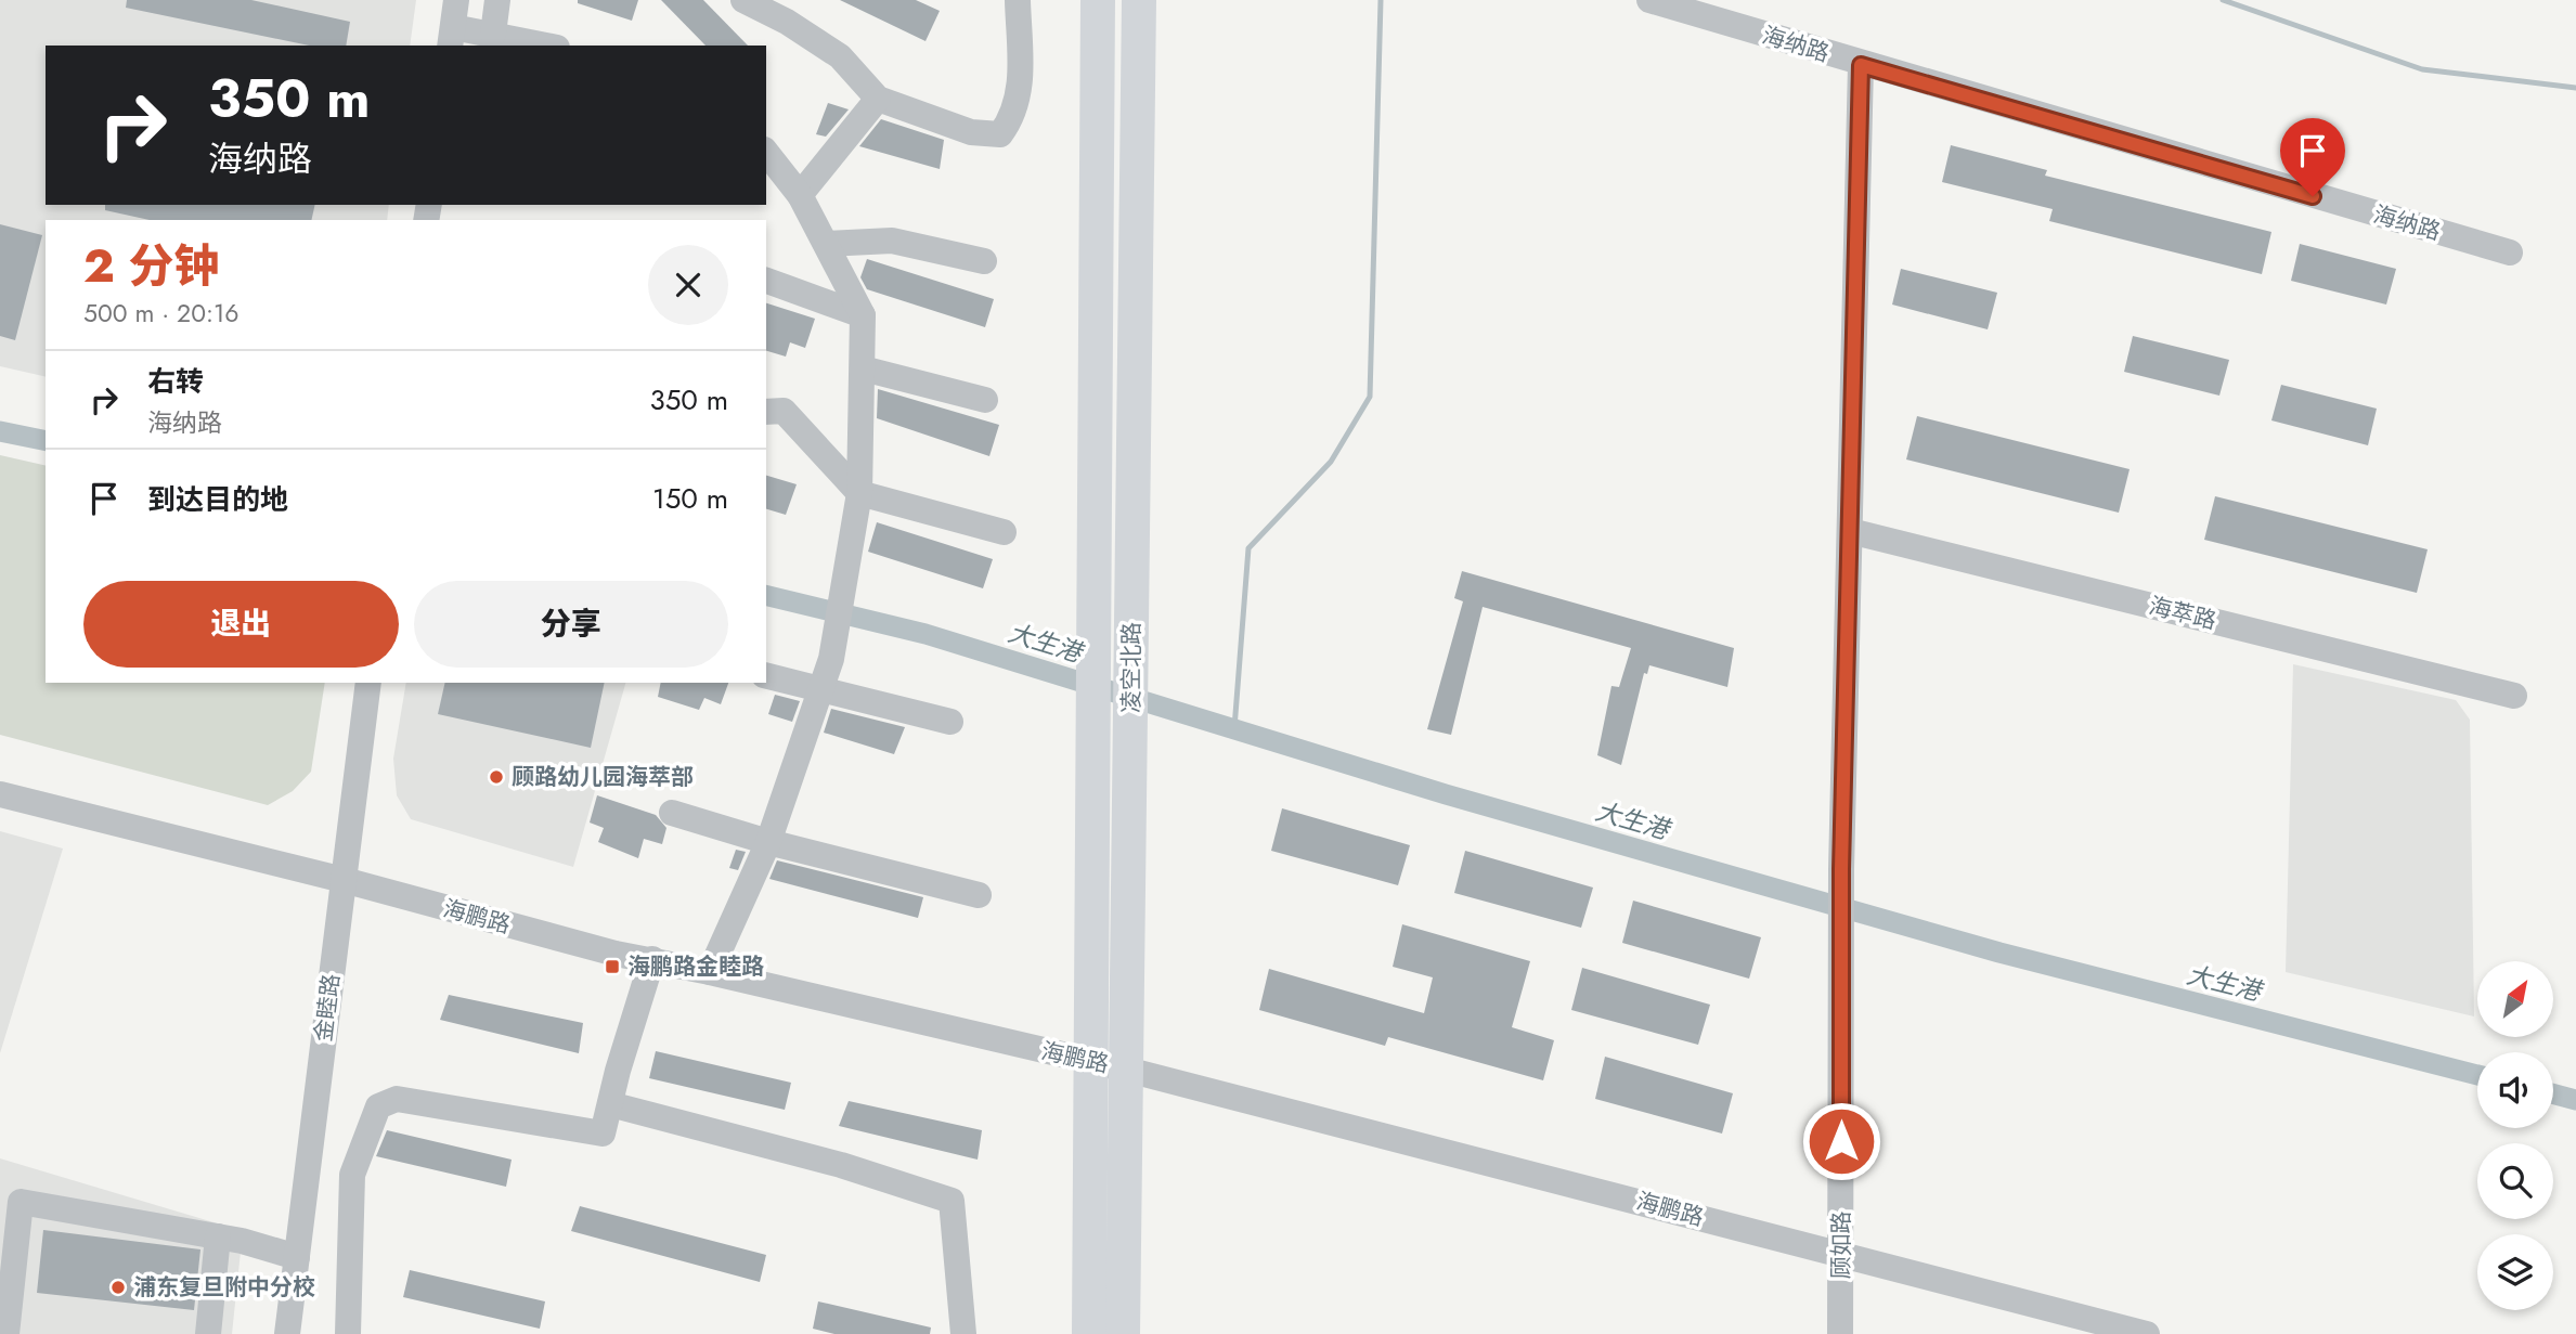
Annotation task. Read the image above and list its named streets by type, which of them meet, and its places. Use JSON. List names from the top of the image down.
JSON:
{
  "streets": {
    "main road": ["凌空北路"],
    "street": [
      "海纳路",
      "海萃路",
      "海鹏路",
      "金睦路",
      "顾如路"
    ]
  },
  "crossings": [
    ["海纳路", "顾如路"],
    ["海萃路", "顾如路"],
    ["凌空北路", "海鹏路"],
    ["海鹏路", "金睦路"],
    ["海鹏路", "顾如路"]
  ],
  "water": ["大生港"],
  "places": {
    "other": ["顾路幼儿园海萃部", "浦东复旦附中分校"],
    "transit": ["海鹏路金睦路"]
  },
  "north": "top right",
  "page": {
    "turn": ["350 m", "海纳路"],
    "heading": ["2 分钟", "500 m · 20:16"],
    "list": [
      {
        "name": "右转",
        "note": "海纳路",
        "value": "350 m"
      },
      {
        "name": "到达目的地",
        "value": "150 m"
      }
    ],
    "buttons": ["退出", "分享"]
  }
}
